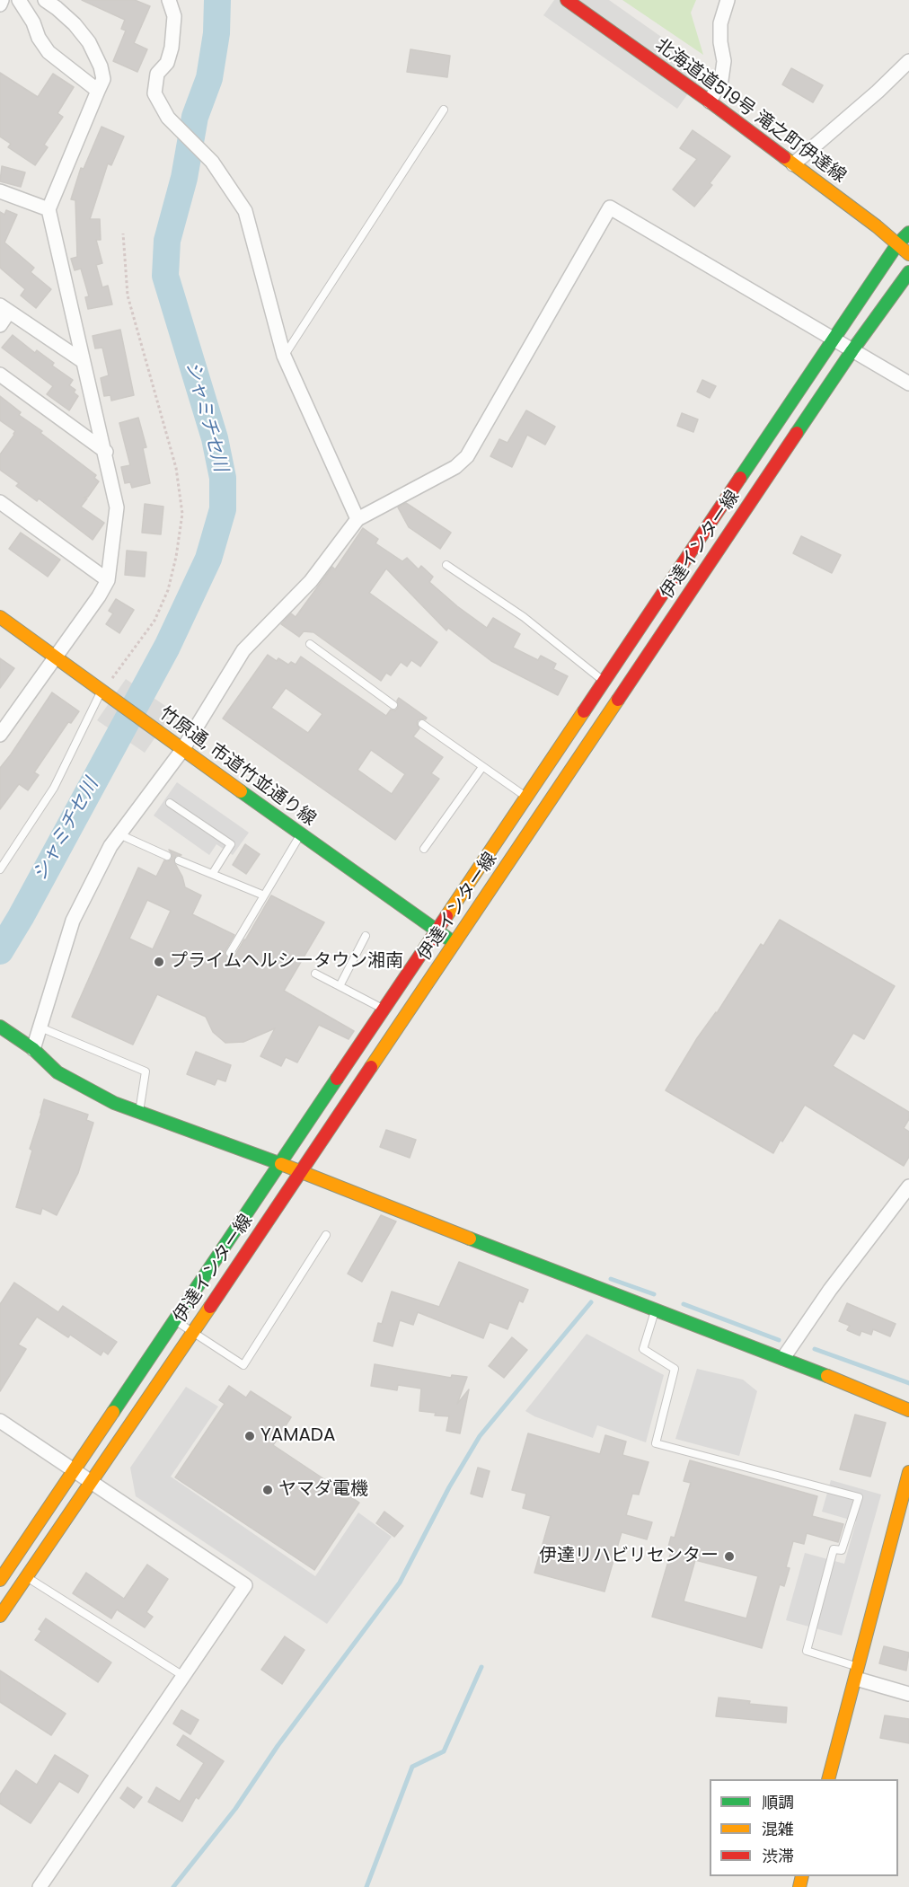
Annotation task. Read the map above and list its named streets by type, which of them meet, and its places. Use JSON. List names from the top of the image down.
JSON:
{
  "streets": {
    "main road": ["北海道道519号 滝之町伊達線", "伊達インター線", "竹原通, 市道竹並通り線"]
  },
  "crossings": [
    ["北海道道519号 滝之町伊達線", "伊達インター線"],
    ["伊達インター線", "竹原通, 市道竹並通り線"]
  ],
  "water": ["シャミチセ川"],
  "places": [
    "プライムヘルシータウン湘南",
    "YAMADA",
    "ヤマダ電機",
    "伊達リハビリセンター"
  ],
  "legend": ["順調", "混雑", "渋滞"]
}
